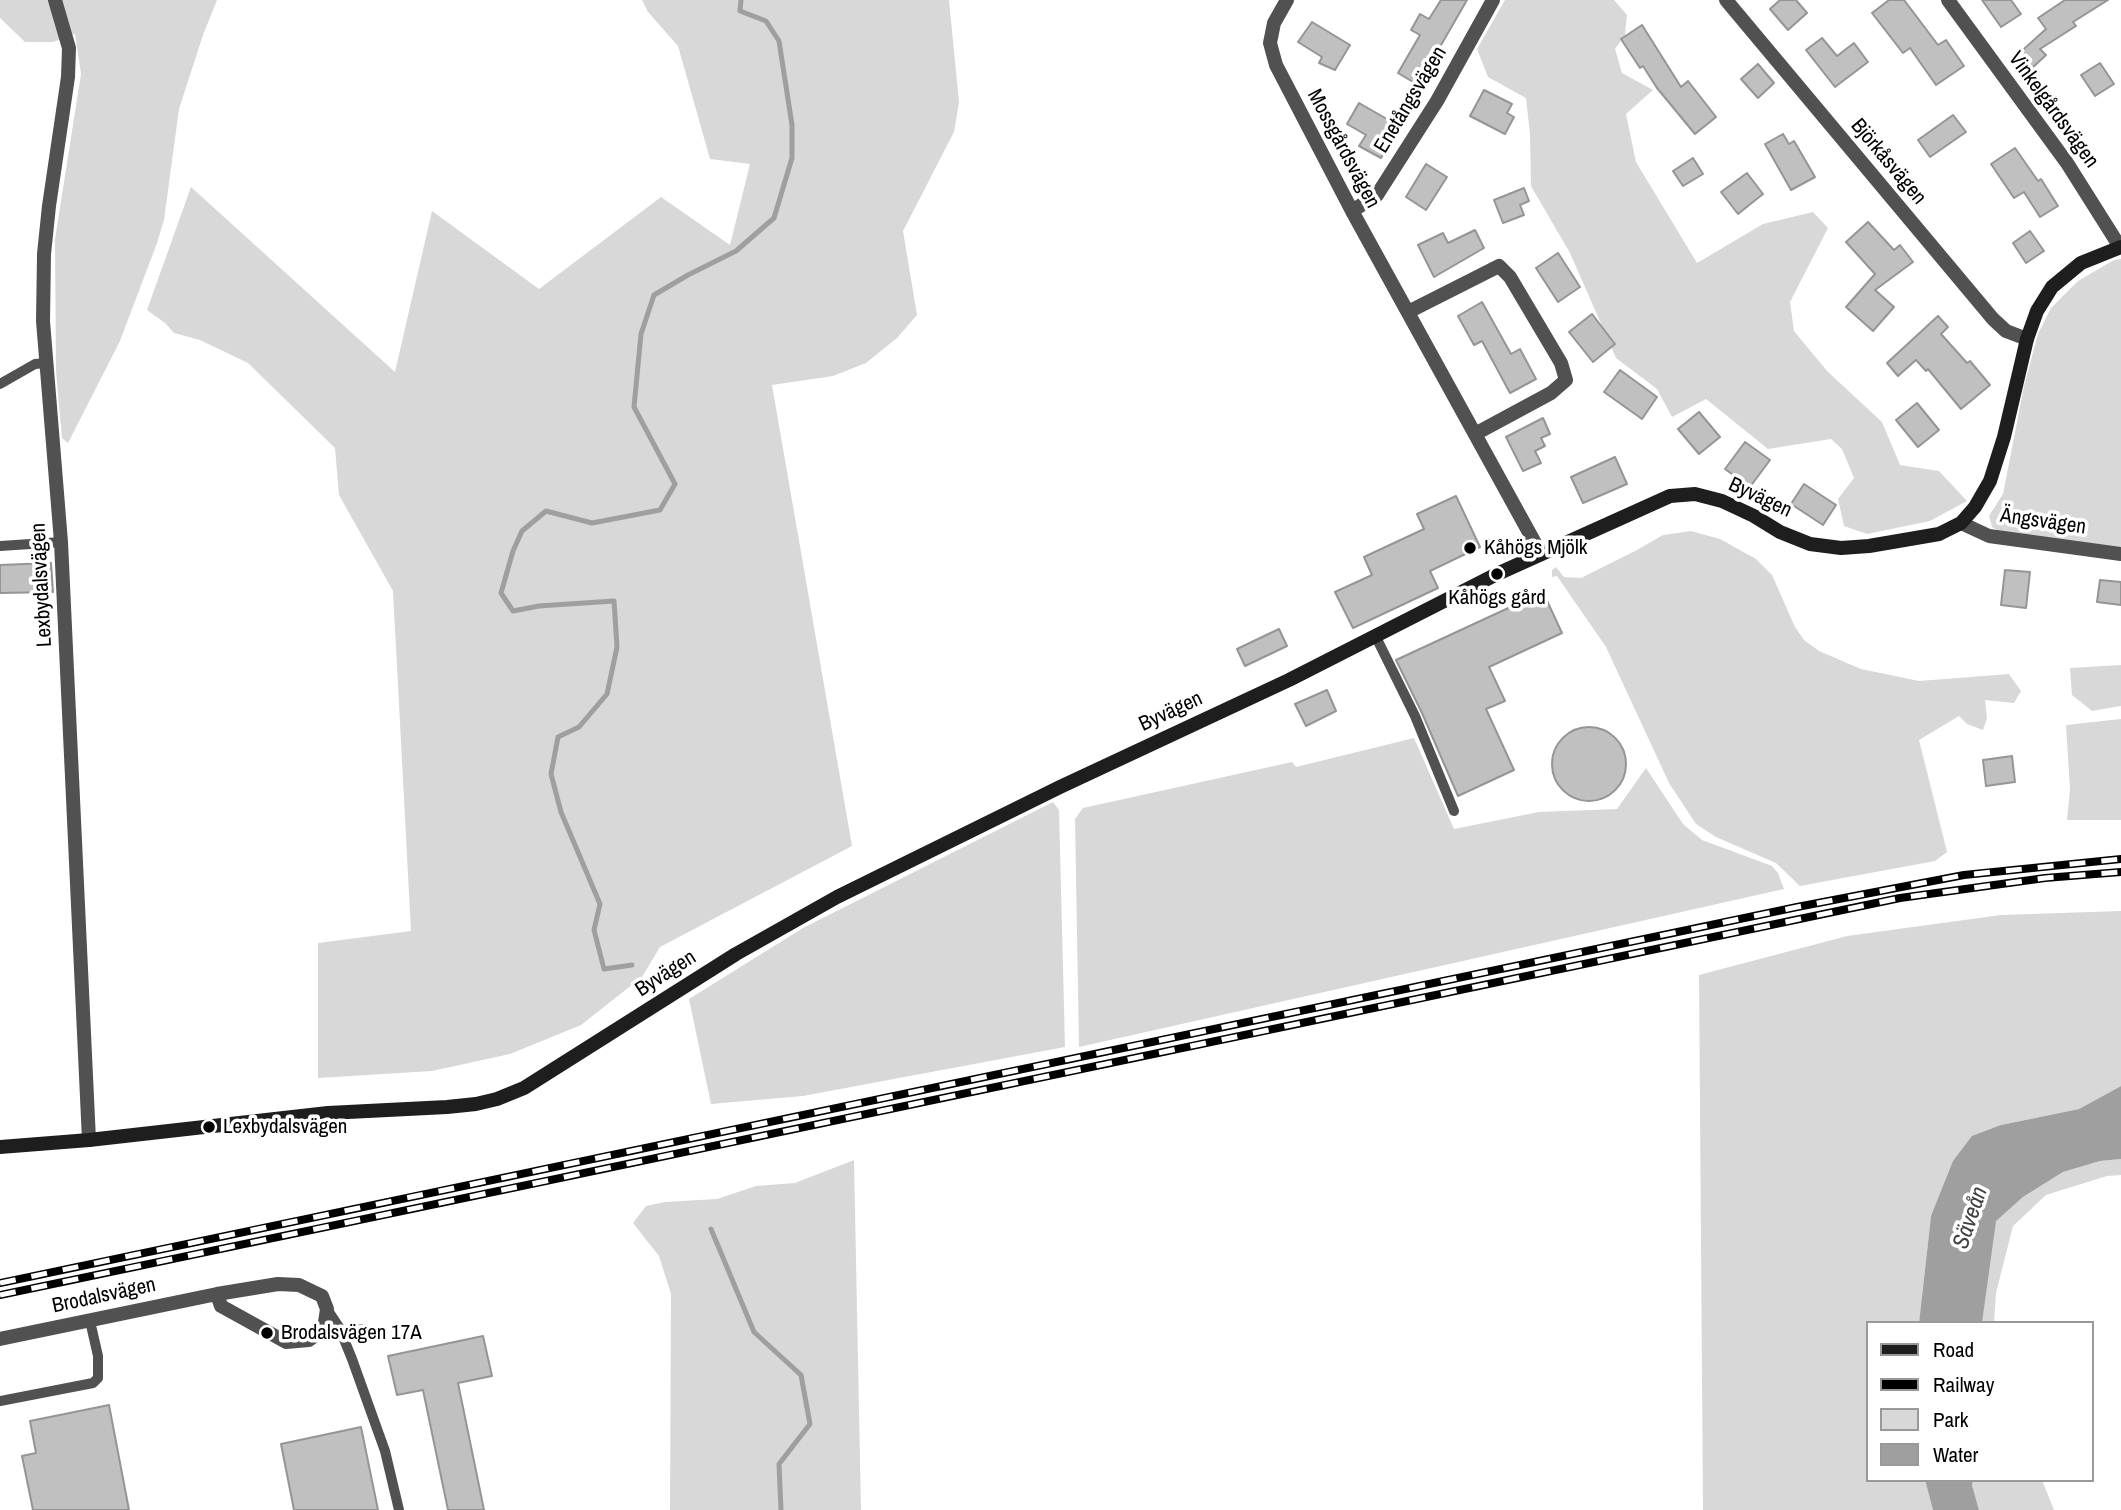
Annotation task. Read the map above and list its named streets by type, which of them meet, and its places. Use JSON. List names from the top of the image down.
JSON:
{
  "streets": {
    "street": [
      "Enetångsvägen",
      "Vinkelgårdsvägen",
      "Mossgårdsvägen",
      "Björkåsvägen",
      "Byvägen",
      "Ängsvägen",
      "Lexbydalsvägen",
      "Brodalsvägen"
    ]
  },
  "crossings": [
    ["Enetångsvägen", "Mossgårdsvägen"],
    ["Mossgårdsvägen", "Byvägen"],
    ["Byvägen", "Ängsvägen"],
    ["Byvägen", "Lexbydalsvägen"]
  ],
  "water": ["Säveån"],
  "places": [
    "Kåhögs Mjölk",
    "Kåhögs gård",
    "Lexbydalsvägen",
    "Brodalsvägen 17A"
  ],
  "legend": [
    "Road",
    "Railway",
    "Park",
    "Water"
  ]
}
